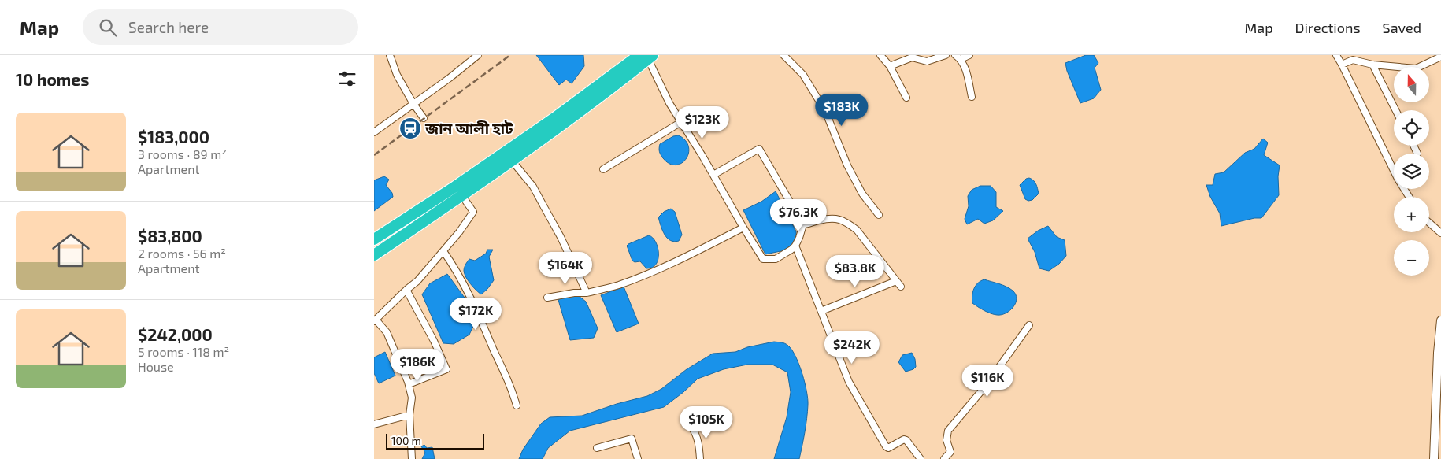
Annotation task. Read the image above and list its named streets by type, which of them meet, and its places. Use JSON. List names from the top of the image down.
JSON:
{
  "places": {
    "station": ["জান আলী হাট"]
  },
  "scale_bar": "100 m",
  "north": "top",
  "page": {
    "header": "Map",
    "search": "Search here",
    "nav": ["Map", "Directions", "Saved"],
    "heading": "10 homes",
    "map_buttons": ["+", "−"],
    "price": [
      "$183K",
      "$123K",
      "$76.3K",
      "$164K",
      "$83.8K",
      "$172K",
      "$242K",
      "$186K",
      "$116K",
      "$105K"
    ],
    "list": [
      {
        "name": "$183,000",
        "note": "3 rooms · 89 m² · Apartment"
      },
      {
        "name": "$83,800",
        "note": "2 rooms · 56 m² · Apartment"
      },
      {
        "name": "$242,000",
        "note": "5 rooms · 118 m² · House"
      }
    ],
    "scale": "100 m"
  }
}
